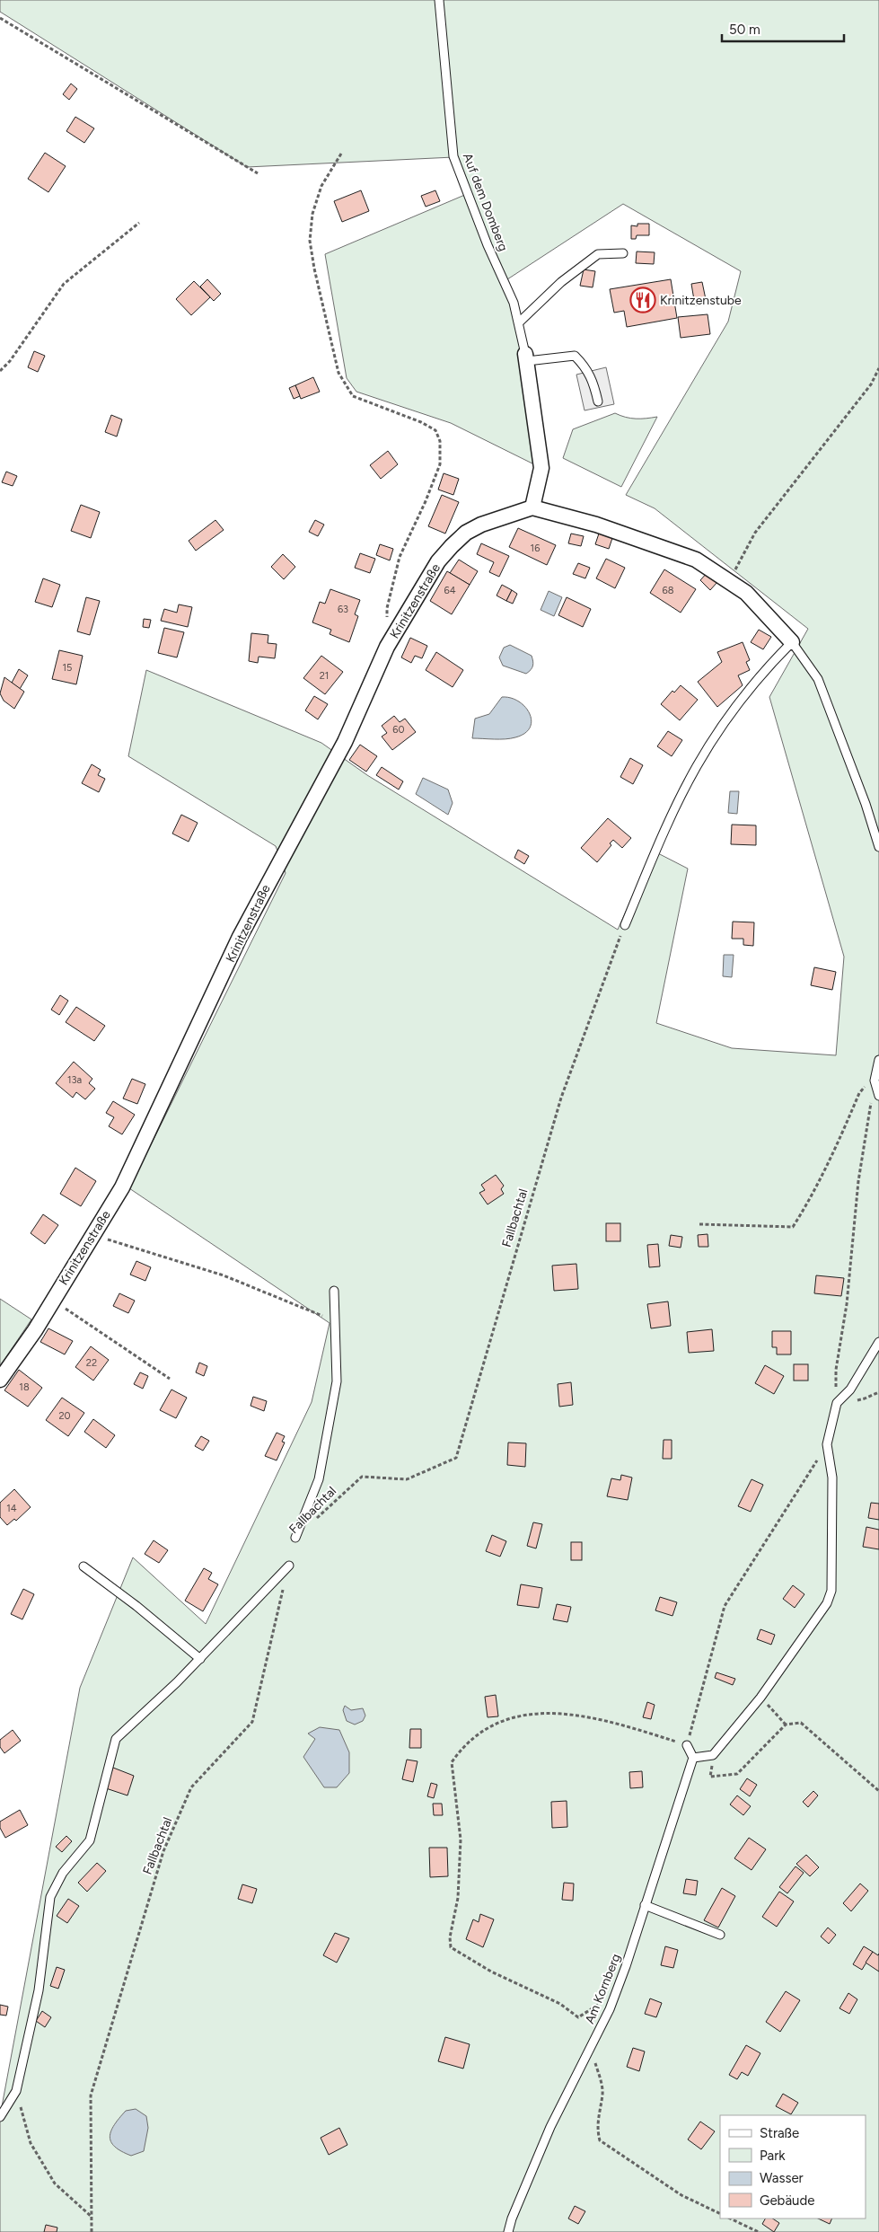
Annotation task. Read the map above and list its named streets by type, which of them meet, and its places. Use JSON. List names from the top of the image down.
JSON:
{
  "streets": {
    "street": ["Krinitzenstraße"],
    "lane": ["Auf dem Domberg", "Am Kornberg"],
    "path": ["Fallbachtal"]
  },
  "places": {
    "restaurant": ["Krinitzenstube"]
  },
  "house_numbers": [
    "16",
    "64",
    "68",
    "63",
    "15",
    "21",
    "60",
    "13a",
    "22",
    "18",
    "20",
    "14"
  ],
  "legend": [
    "Straße",
    "Park",
    "Wasser",
    "Gebäude"
  ],
  "scale_bar": "50 m"
}
